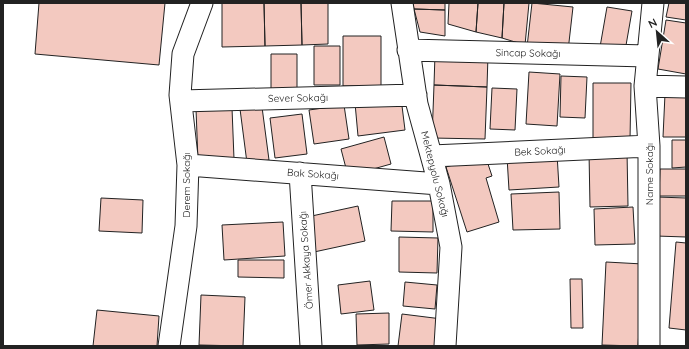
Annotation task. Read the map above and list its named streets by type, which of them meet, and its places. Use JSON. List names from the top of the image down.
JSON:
{
  "streets": {
    "street": [
      "Sincap Sokağı",
      "Sever Sokağı",
      "Bek Sokağı",
      "Bak Sokağı",
      "Mektepyolu Sokağı",
      "Name Sokağı",
      "Derem Sokağı",
      "Ömer Akkaya Sokağı"
    ]
  },
  "crossings": [
    ["Sincap Sokağı", "Mektepyolu Sokağı"],
    ["Sincap Sokağı", "Name Sokağı"],
    ["Sever Sokağı", "Mektepyolu Sokağı"],
    ["Sever Sokağı", "Derem Sokağı"],
    ["Bek Sokağı", "Mektepyolu Sokağı"],
    ["Bek Sokağı", "Name Sokağı"],
    ["Bak Sokağı", "Mektepyolu Sokağı"],
    ["Bak Sokağı", "Derem Sokağı"],
    ["Bak Sokağı", "Ömer Akkaya Sokağı"]
  ],
  "north": "top left"
}
